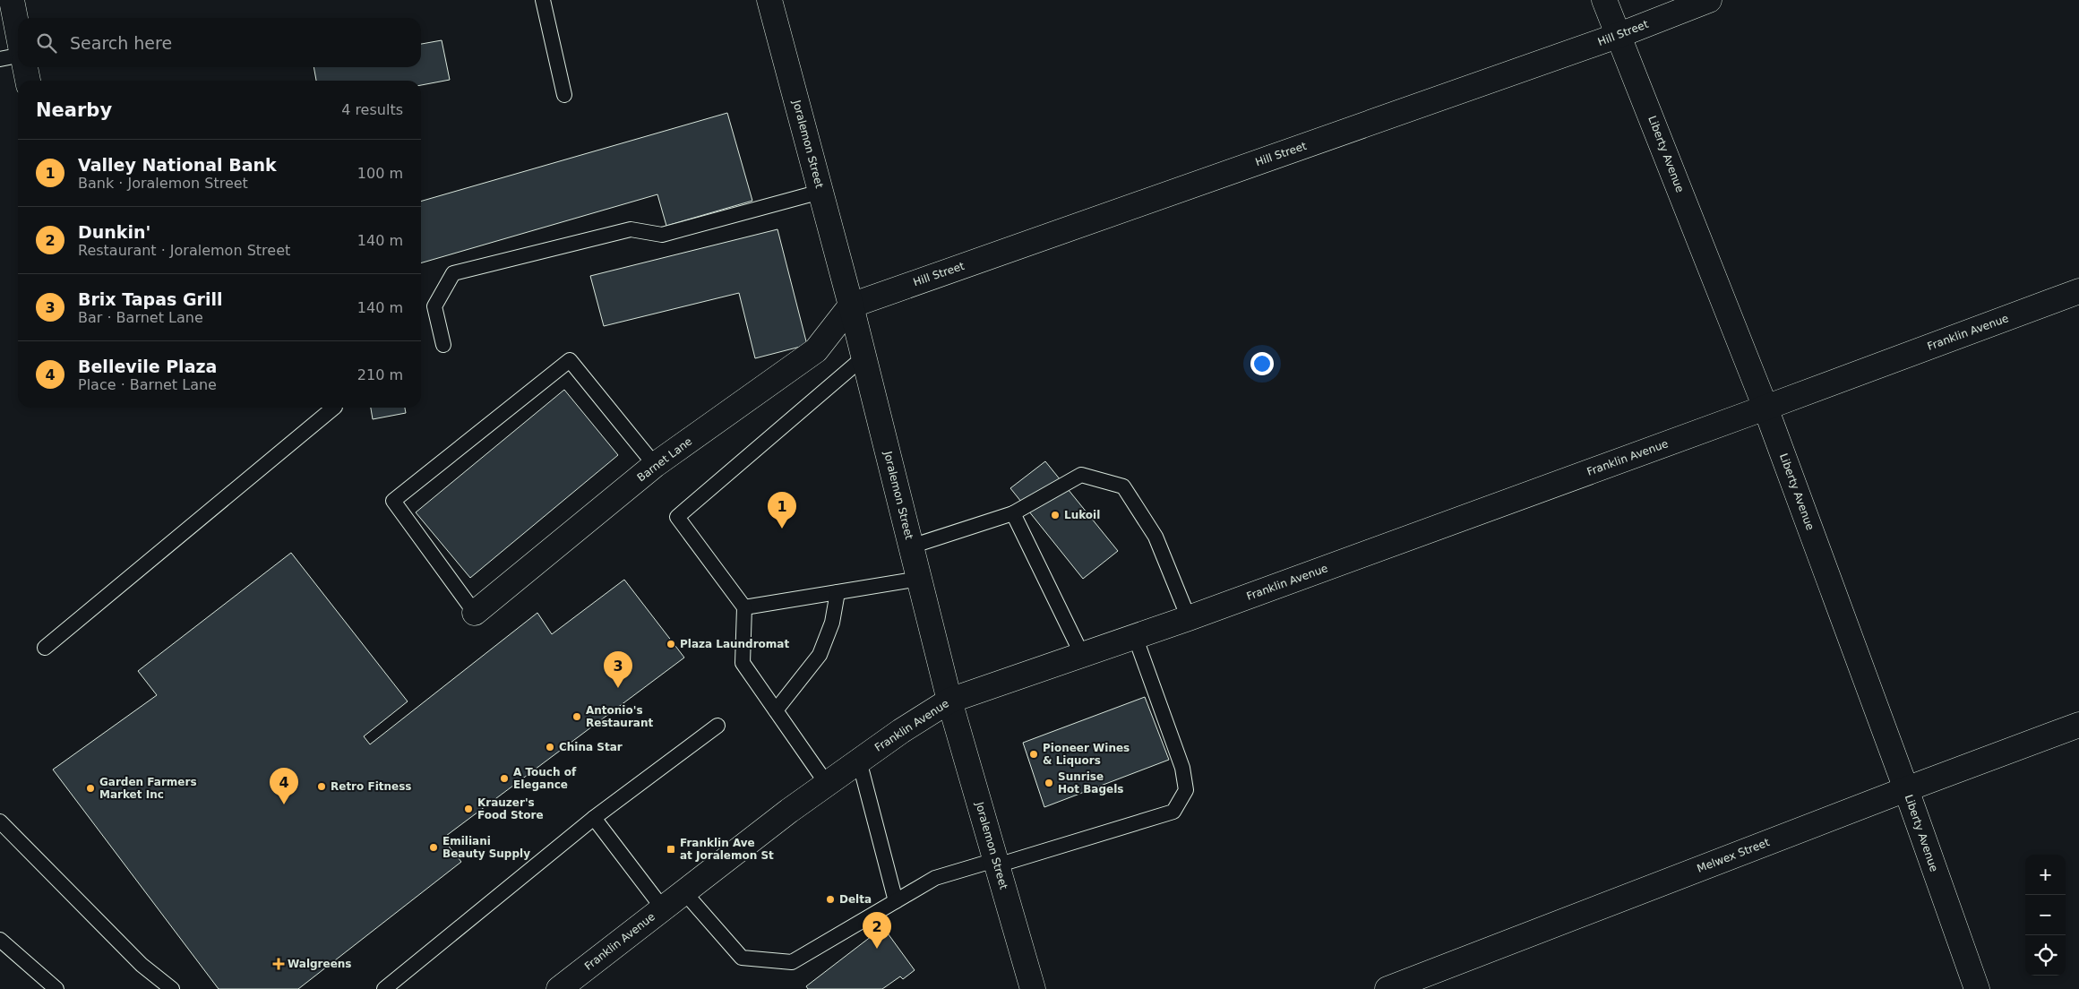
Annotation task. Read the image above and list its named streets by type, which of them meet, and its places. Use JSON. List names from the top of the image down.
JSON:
{
  "streets": {
    "street": [
      "Hill Street",
      "Joralemon Street",
      "Liberty Avenue",
      "Franklin Avenue",
      "Barnet Lane",
      "Melwex Street"
    ]
  },
  "crossings": [
    ["Hill Street", "Joralemon Street"],
    ["Hill Street", "Liberty Avenue"],
    ["Hill Street", "Barnet Lane"],
    ["Joralemon Street", "Franklin Avenue"],
    ["Joralemon Street", "Barnet Lane"],
    ["Liberty Avenue", "Franklin Avenue"],
    ["Liberty Avenue", "Melwex Street"]
  ],
  "places": {
    "other": [
      "Lukoil",
      "Plaza Laundromat",
      "Antonio's Restaurant",
      "China Star",
      "Pioneer Wines & Liquors",
      "A Touch of Elegance",
      "Sunrise Hot Bagels",
      "Retro Fitness",
      "Garden Farmers Market Inc",
      "Krauzer's Food Store",
      "Emiliani Beauty Supply",
      "Delta"
    ],
    "transit": ["Franklin Ave at Joralemon St"],
    "health": ["Walgreens"]
  },
  "page": {
    "search": "Search here",
    "heading": ["Nearby", "4 results"],
    "list": [
      {
        "mark": "1",
        "name": "Valley National Bank",
        "note": "Bank · Joralemon Street",
        "value": "100 m"
      },
      {
        "mark": "2",
        "name": "Dunkin'",
        "note": "Restaurant · Joralemon Street",
        "value": "140 m"
      },
      {
        "mark": "3",
        "name": "Brix Tapas Grill",
        "note": "Bar · Barnet Lane",
        "value": "140 m"
      },
      {
        "mark": "4",
        "name": "Bellevile Plaza",
        "note": "Place · Barnet Lane",
        "value": "210 m"
      }
    ],
    "pins": [
      "1",
      "3",
      "4",
      "2"
    ],
    "map_buttons": ["+", "−"]
  }
}
